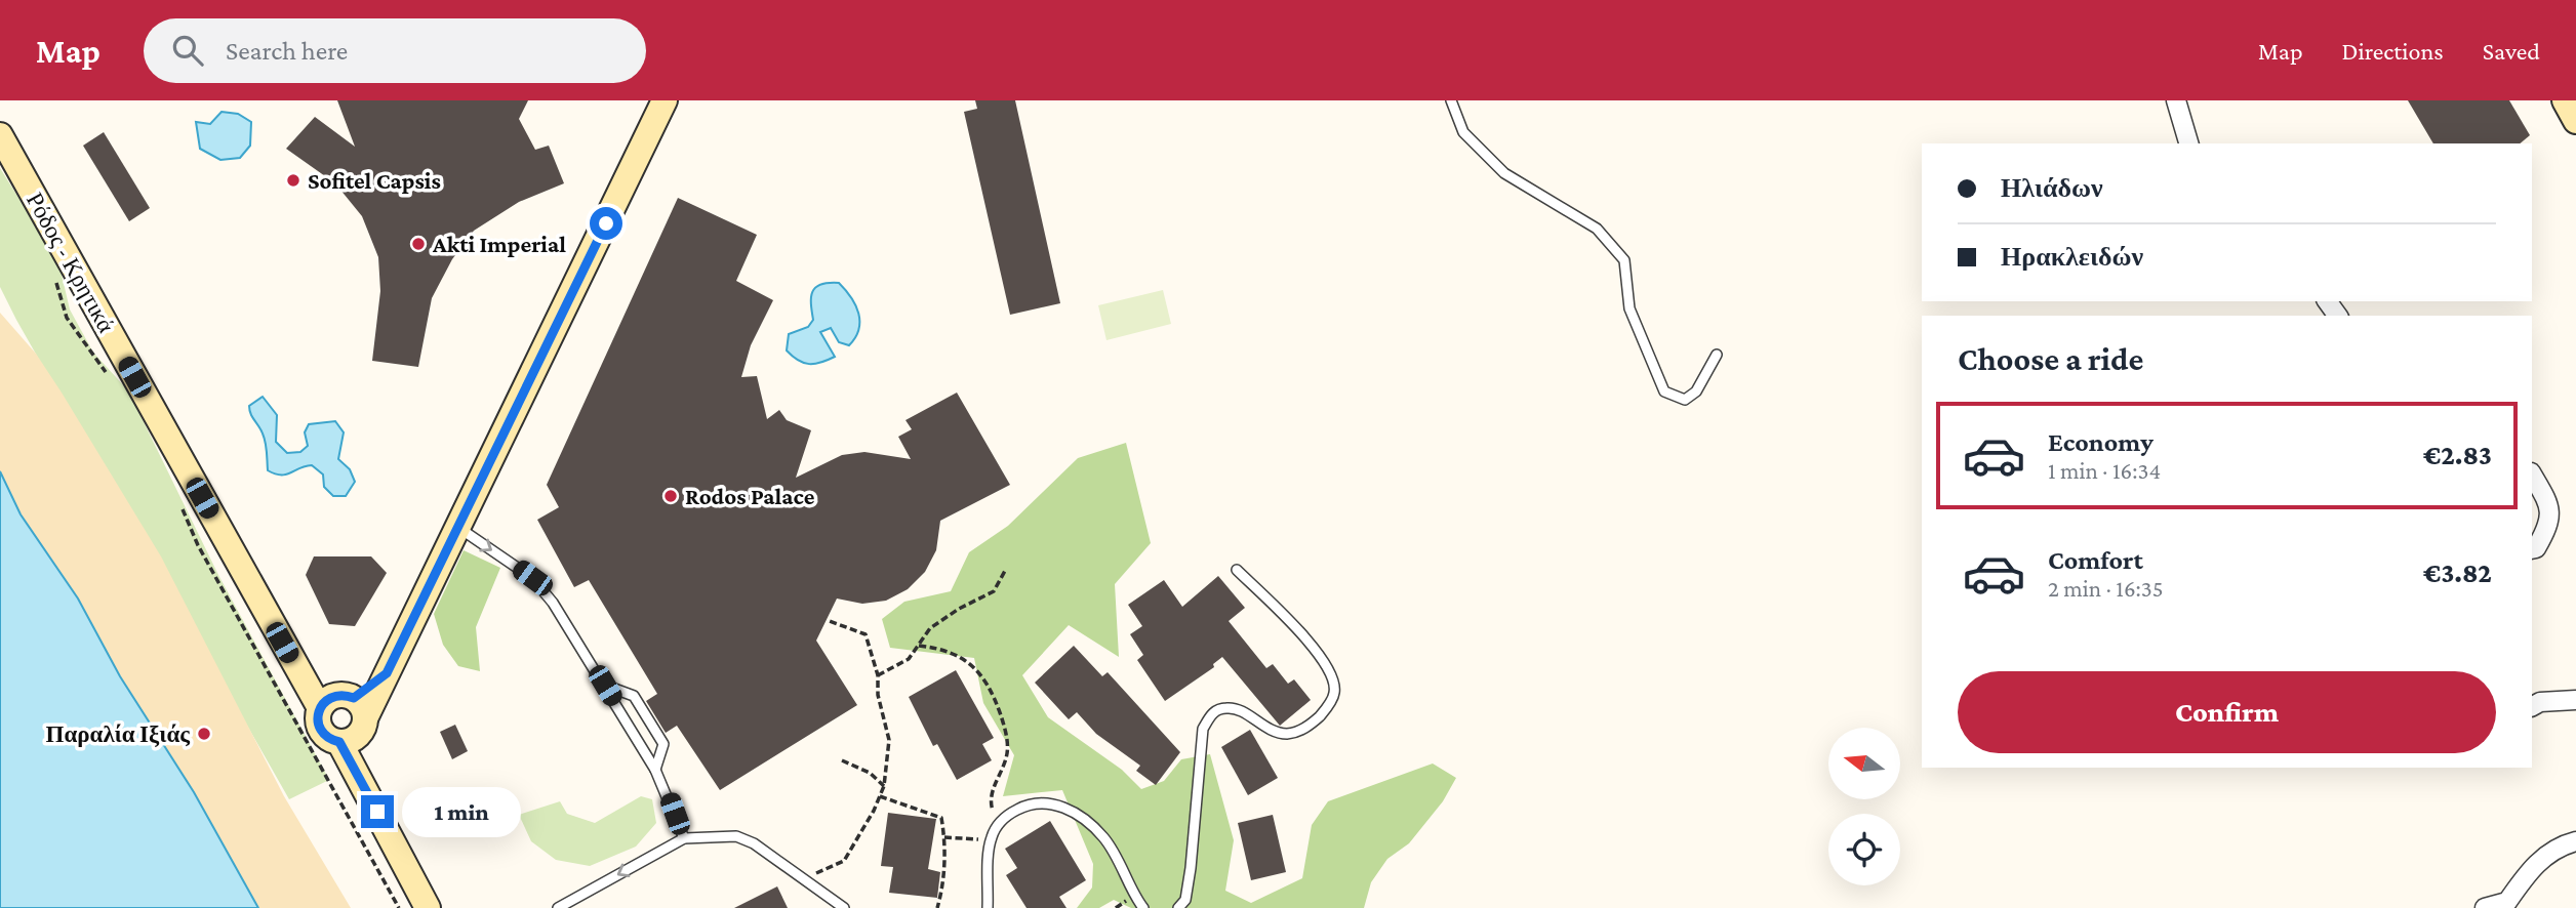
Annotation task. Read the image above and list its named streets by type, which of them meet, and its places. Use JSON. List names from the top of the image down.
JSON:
{
  "streets": {
    "main road": ["Ρόδος - Κρητικά"]
  },
  "places": [
    "Sofitel Capsis",
    "Akti Imperial",
    "Rodos Palace",
    "Παραλία Ιξιάς"
  ],
  "north": "left",
  "page": {
    "header": "Map",
    "search": "Search here",
    "nav": ["Map", "Directions", "Saved"],
    "banner": ["Ηλιάδων", "Ηρακλειδών"],
    "heading": "Choose a ride",
    "list": [
      {
        "name": "Economy",
        "note": "1 min · 16:34",
        "value": "€2.83"
      },
      {
        "name": "Comfort",
        "note": "2 min · 16:35",
        "value": "€3.82"
      }
    ],
    "buttons": "Confirm",
    "bubble": "1 min"
  }
}
